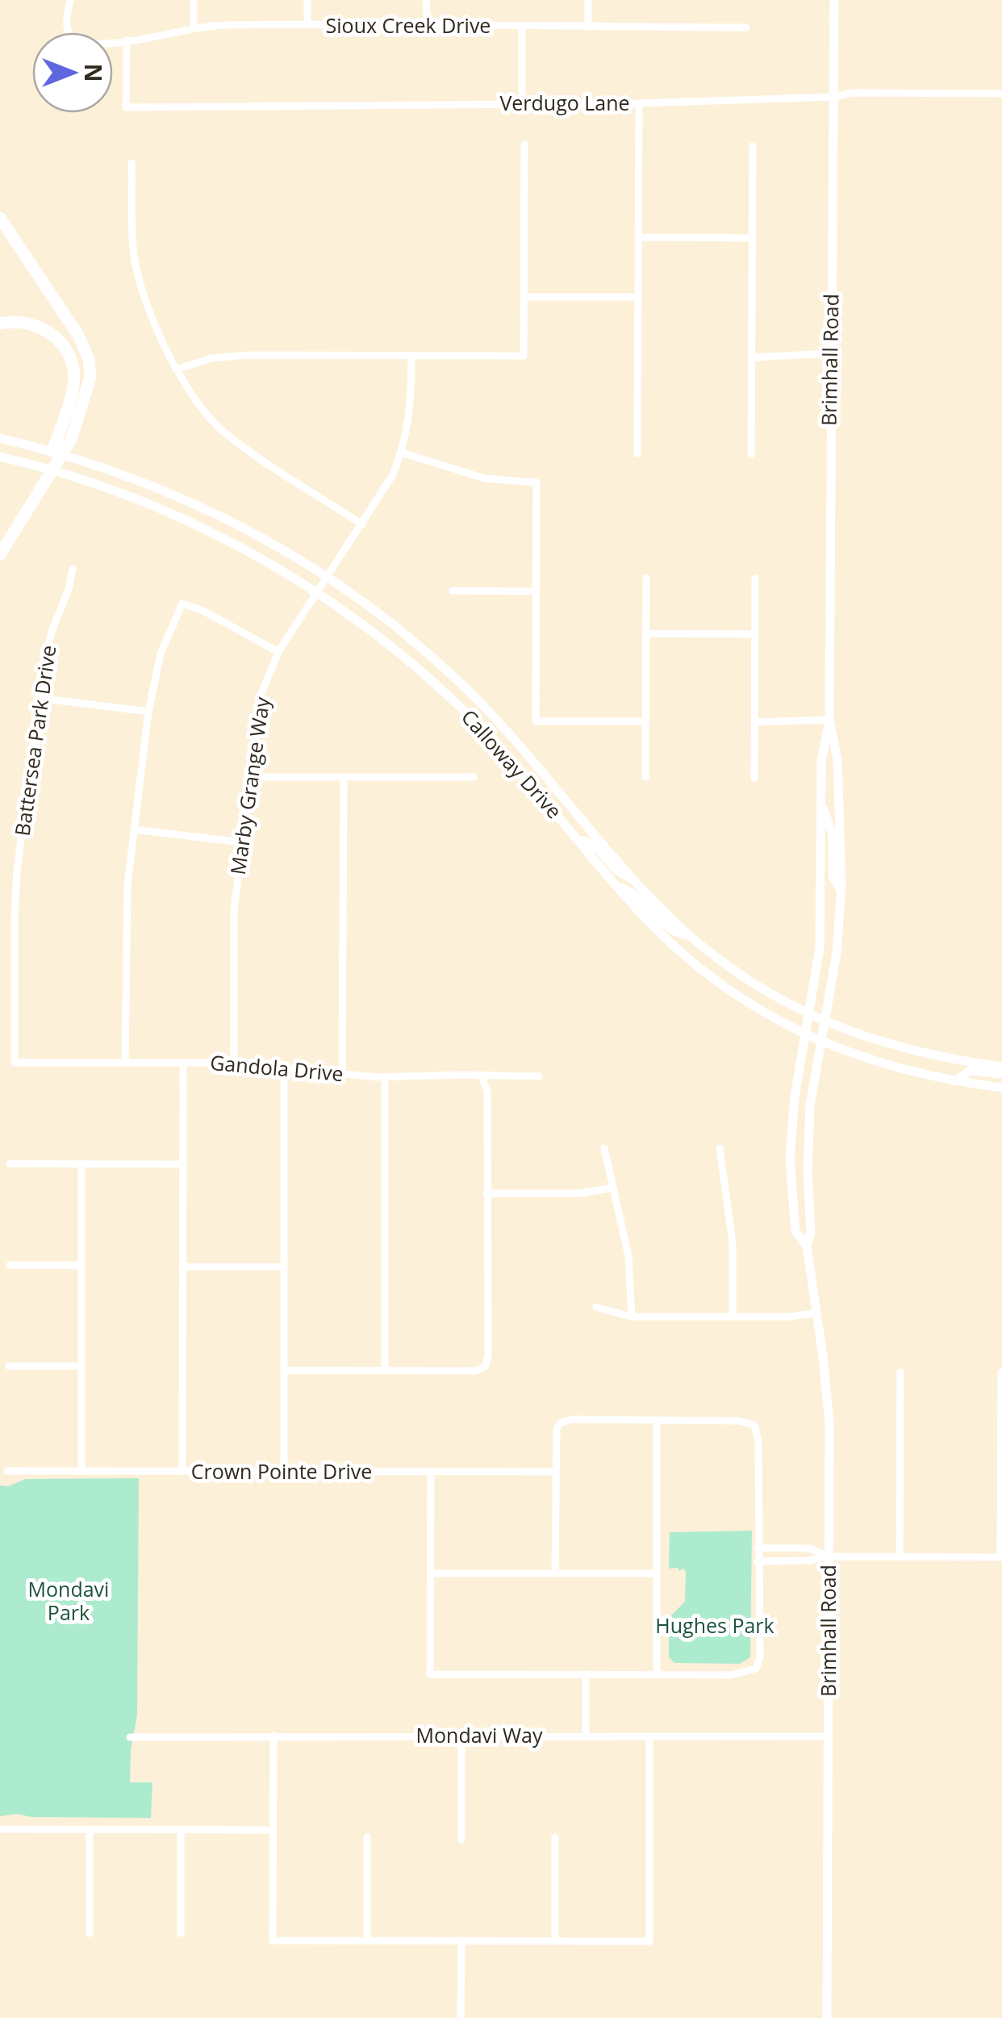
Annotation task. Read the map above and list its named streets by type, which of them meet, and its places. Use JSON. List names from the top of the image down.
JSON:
{
  "streets": {
    "street": [
      "Sioux Creek Drive",
      "Verdugo Lane",
      "Brimhall Road",
      "Battersea Park Drive",
      "Calloway Drive",
      "Marby Grange Way",
      "Gandola Drive",
      "Crown Pointe Drive",
      "Mondavi Way"
    ]
  },
  "crossings": [
    ["Sioux Creek Drive", "Verdugo Lane"],
    ["Verdugo Lane", "Brimhall Road"],
    ["Brimhall Road", "Calloway Drive"],
    ["Brimhall Road", "Mondavi Way"],
    ["Battersea Park Drive", "Gandola Drive"],
    ["Calloway Drive", "Marby Grange Way"],
    ["Marby Grange Way", "Gandola Drive"]
  ],
  "parks": ["Mondavi Park", "Hughes Park"],
  "north": "right"
}
